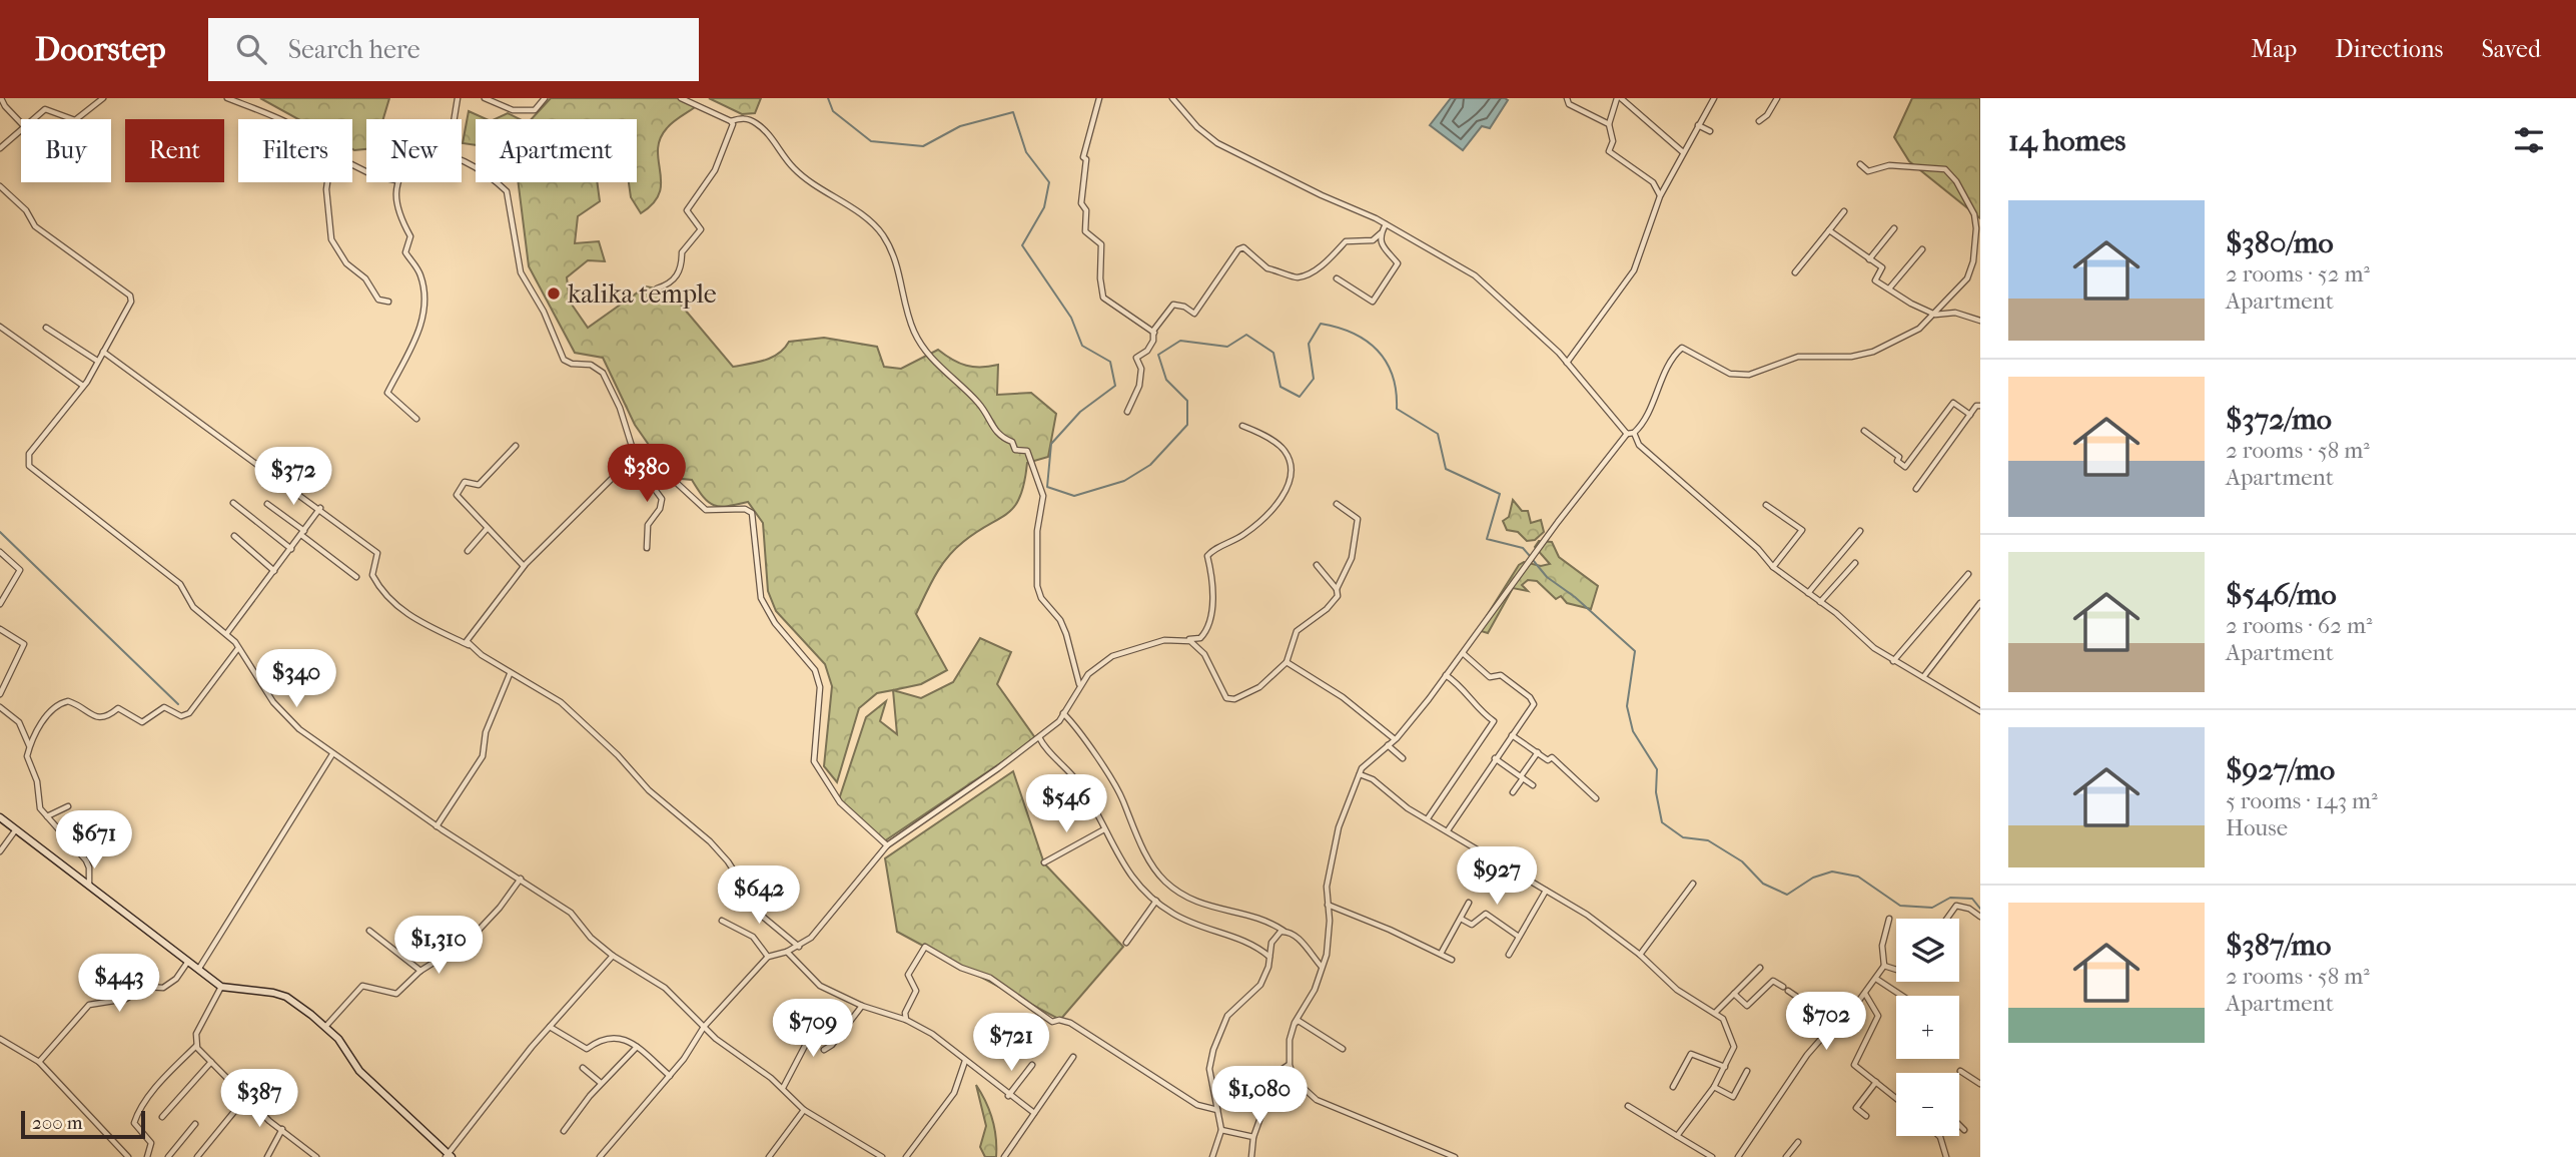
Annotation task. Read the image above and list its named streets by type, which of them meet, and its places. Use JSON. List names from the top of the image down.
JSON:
{
  "places": ["kalika temple"],
  "scale_bar": "200 m",
  "page": {
    "header": "Doorstep",
    "search": "Search here",
    "nav": ["Map", "Directions", "Saved"],
    "heading": "14 homes",
    "chip": [
      "Buy",
      "Rent",
      "Filters",
      "New",
      "Apartment"
    ],
    "list": [
      {
        "name": "$380/mo",
        "note": "2 rooms · 52 m² · Apartment"
      },
      {
        "name": "$372/mo",
        "note": "2 rooms · 58 m² · Apartment"
      },
      {
        "name": "$546/mo",
        "note": "2 rooms · 62 m² · Apartment"
      },
      {
        "name": "$927/mo",
        "note": "5 rooms · 143 m² · House"
      },
      {
        "name": "$387/mo",
        "note": "2 rooms · 58 m² · Apartment"
      }
    ],
    "price": [
      "$380",
      "$372",
      "$340",
      "$546",
      "$671",
      "$927",
      "$642",
      "$1,310",
      "$443",
      "$702",
      "$709",
      "$721",
      "$1,080",
      "$387"
    ],
    "map_buttons": ["+", "−"],
    "scale": "200 m"
  }
}
